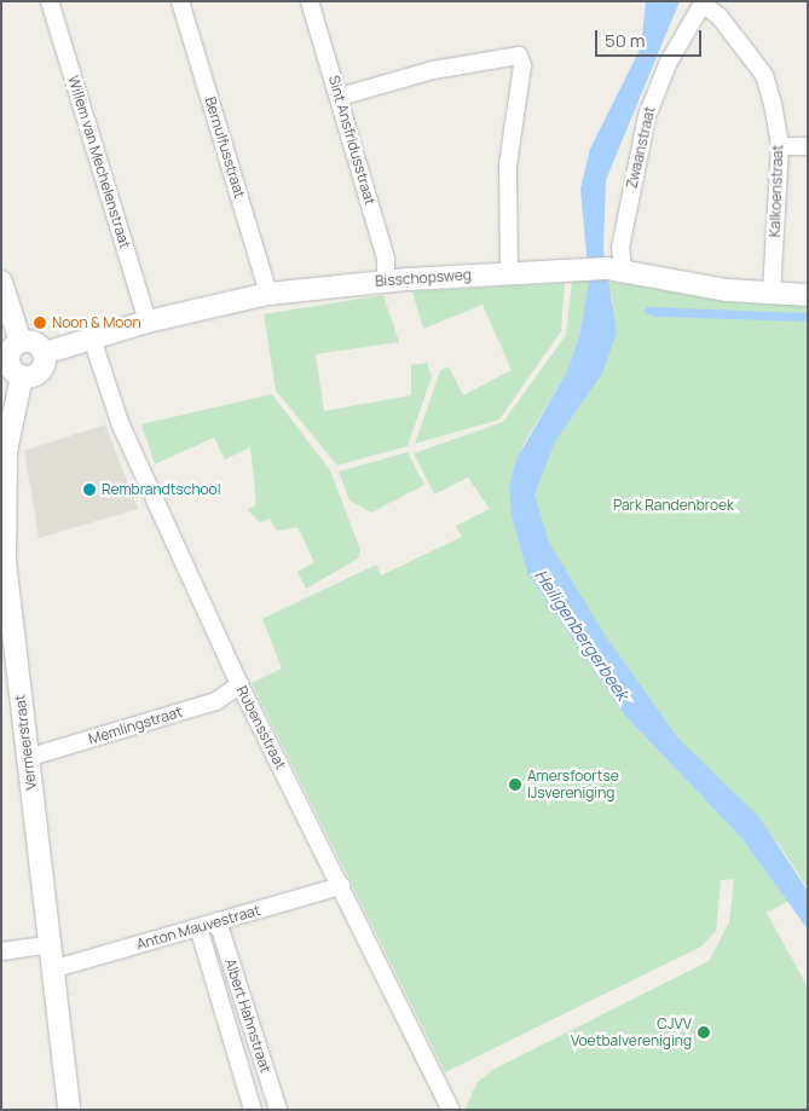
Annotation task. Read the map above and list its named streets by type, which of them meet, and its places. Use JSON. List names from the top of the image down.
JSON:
{
  "streets": {
    "street": [
      "Sint Ansfridusstraat",
      "Bernulfusstraat",
      "Zwaanstraat",
      "Willem van Mechelenstraat",
      "Kalkoenstraat",
      "Bisschopsweg",
      "Memlingstraat",
      "Rubensstraat",
      "Vermeerstraat",
      "Anton Mauvestraat",
      "Albert Hahnstraat"
    ]
  },
  "crossings": [
    ["Sint Ansfridusstraat", "Bisschopsweg"],
    ["Bernulfusstraat", "Bisschopsweg"],
    ["Zwaanstraat", "Kalkoenstraat"],
    ["Zwaanstraat", "Bisschopsweg"],
    ["Willem van Mechelenstraat", "Bisschopsweg"],
    ["Kalkoenstraat", "Bisschopsweg"],
    ["Bisschopsweg", "Rubensstraat"],
    ["Memlingstraat", "Rubensstraat"],
    ["Memlingstraat", "Vermeerstraat"],
    ["Rubensstraat", "Anton Mauvestraat"],
    ["Vermeerstraat", "Anton Mauvestraat"],
    ["Anton Mauvestraat", "Albert Hahnstraat"]
  ],
  "water": ["Heiligenbergerbeek"],
  "parks": ["Park Randenbroek"],
  "places": [
    "Noon & Moon",
    "Rembrandtschool",
    "Amersfoortse IJsvereniging",
    "CJVV Voetbalvereniging"
  ],
  "scale_bar": "50 m"
}
